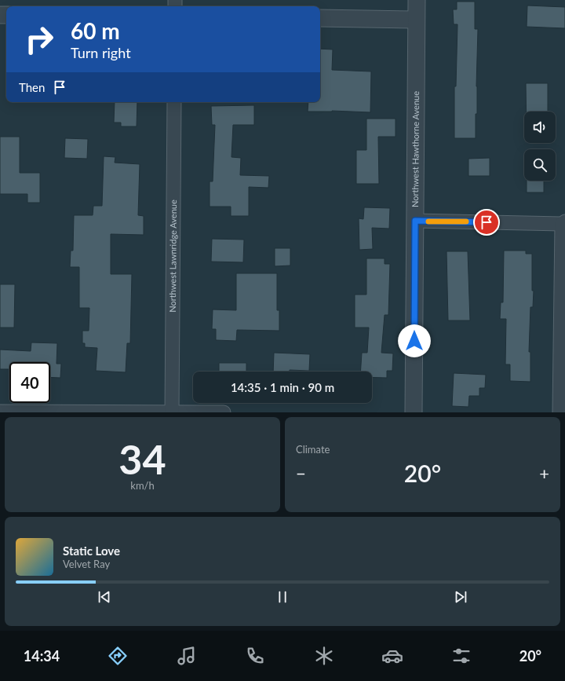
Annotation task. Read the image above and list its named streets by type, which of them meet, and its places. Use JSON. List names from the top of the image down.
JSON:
{
  "streets": {
    "street": ["Northwest Hawthorne Avenue", "Northwest Lawnridge Avenue"]
  },
  "page": {
    "turn": ["60 m", "Turn right"],
    "then": "Then",
    "limit": "40",
    "trip": "14:35 · 1 min · 90 m",
    "tile": [
      ["34", "km/h"],
      "Climate"
    ],
    "heat": ["−", "20°", "+"],
    "song": ["Static Love", "Velvet Ray"],
    "tabs": ["14:34", "20°"]
  }
}
